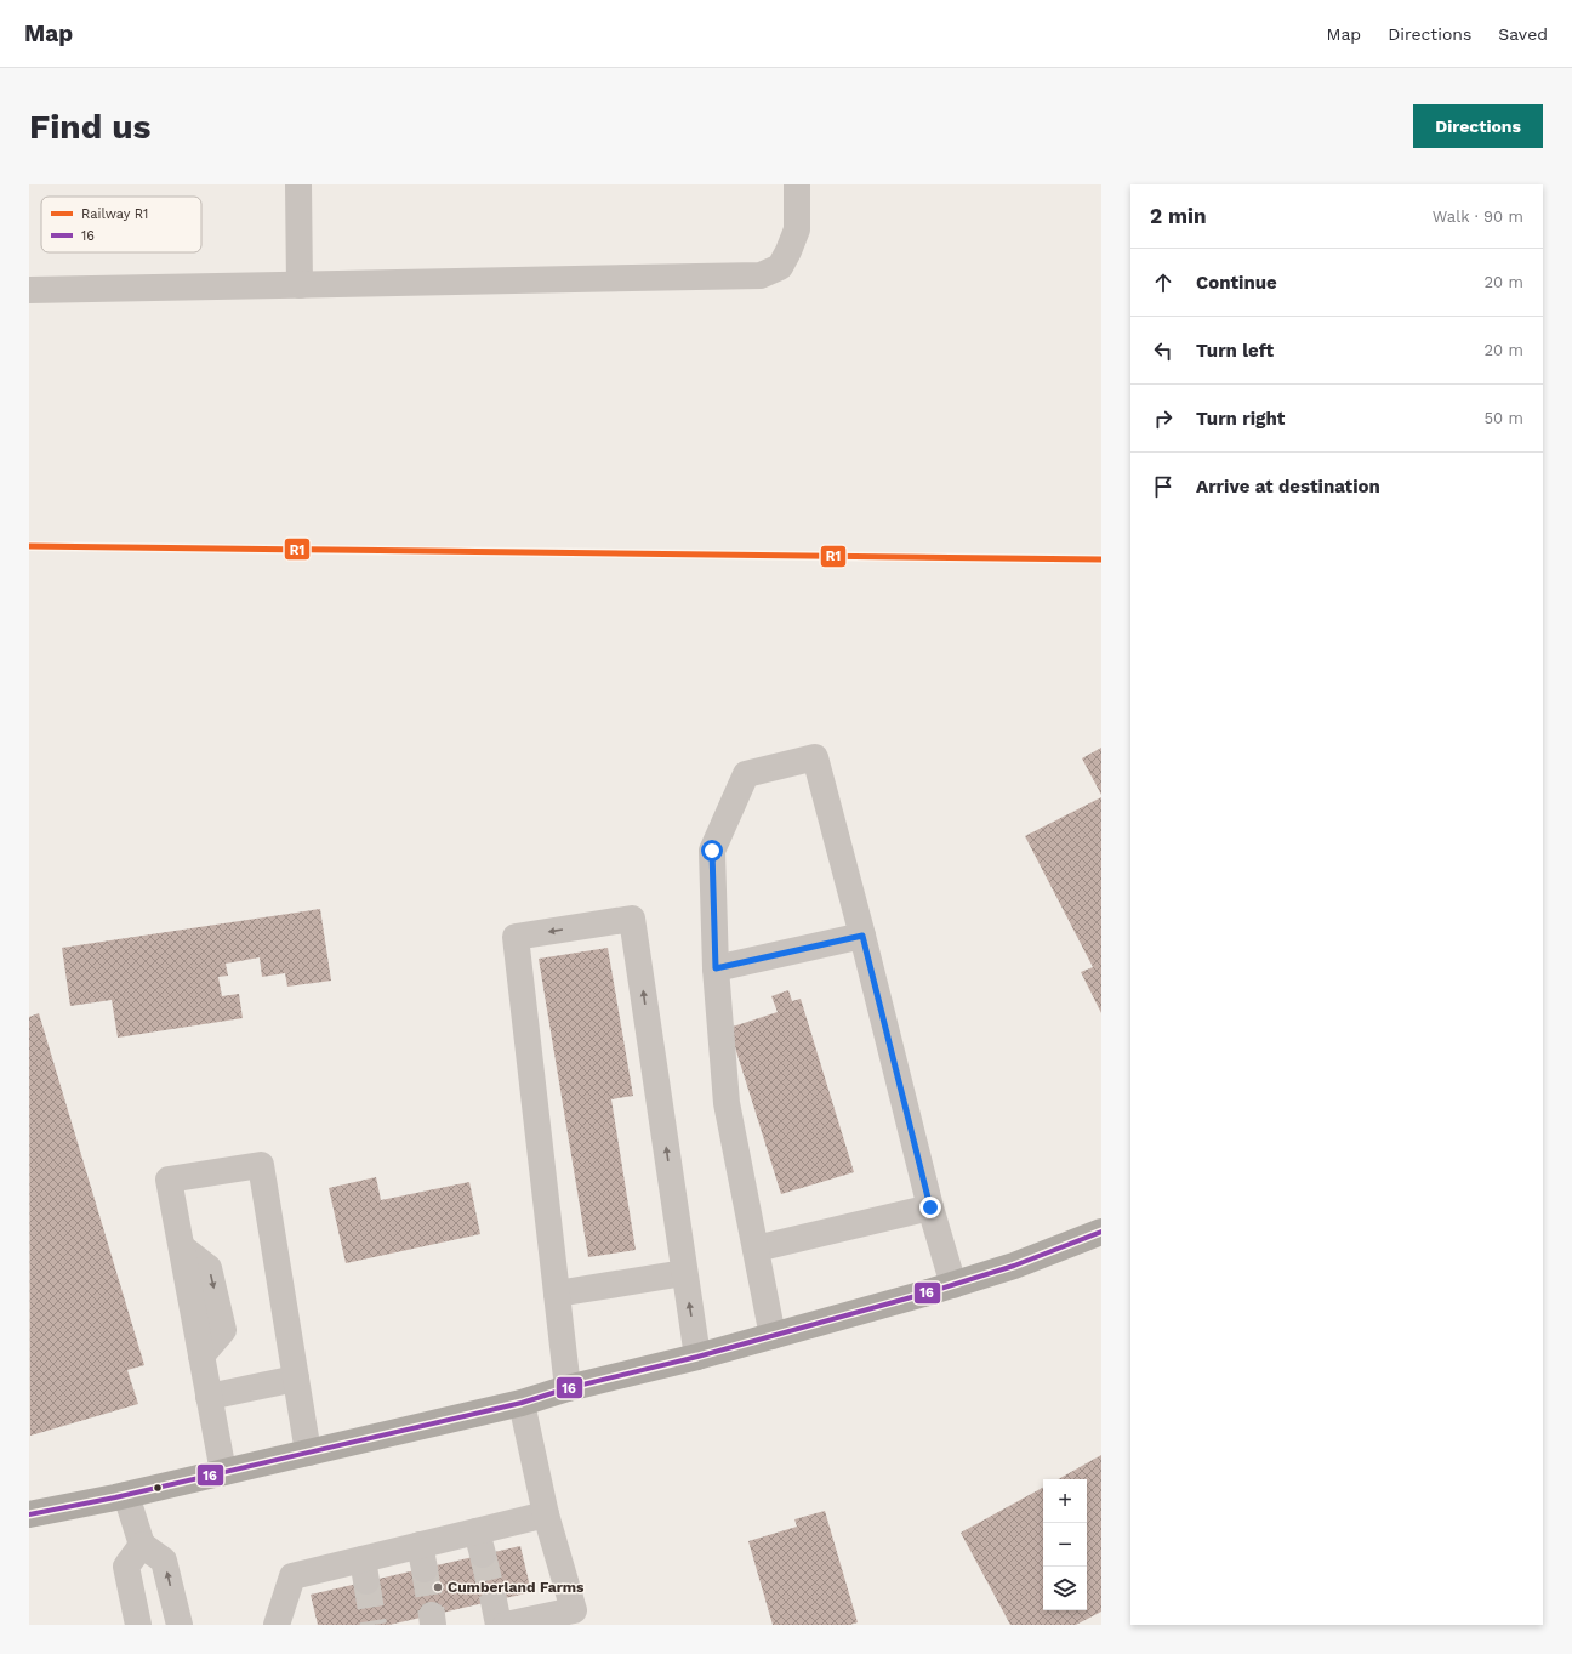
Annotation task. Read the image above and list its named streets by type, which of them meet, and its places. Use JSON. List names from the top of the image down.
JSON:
{
  "places": ["Cumberland Farms"],
  "lines": ["rail line R1", "transit line 16"],
  "legend": ["Railway R1", "16"],
  "page": {
    "header": "Map",
    "nav": ["Map", "Directions", "Saved"],
    "buttons": "Directions",
    "title": "Find us",
    "heading": ["2 min", "Walk · 90 m"],
    "list": [
      ["Continue", "20 m"],
      ["Turn left", "20 m"],
      ["Turn right", "50 m"],
      "Arrive at destination"
    ],
    "map_buttons": ["+", "−"]
  }
}
